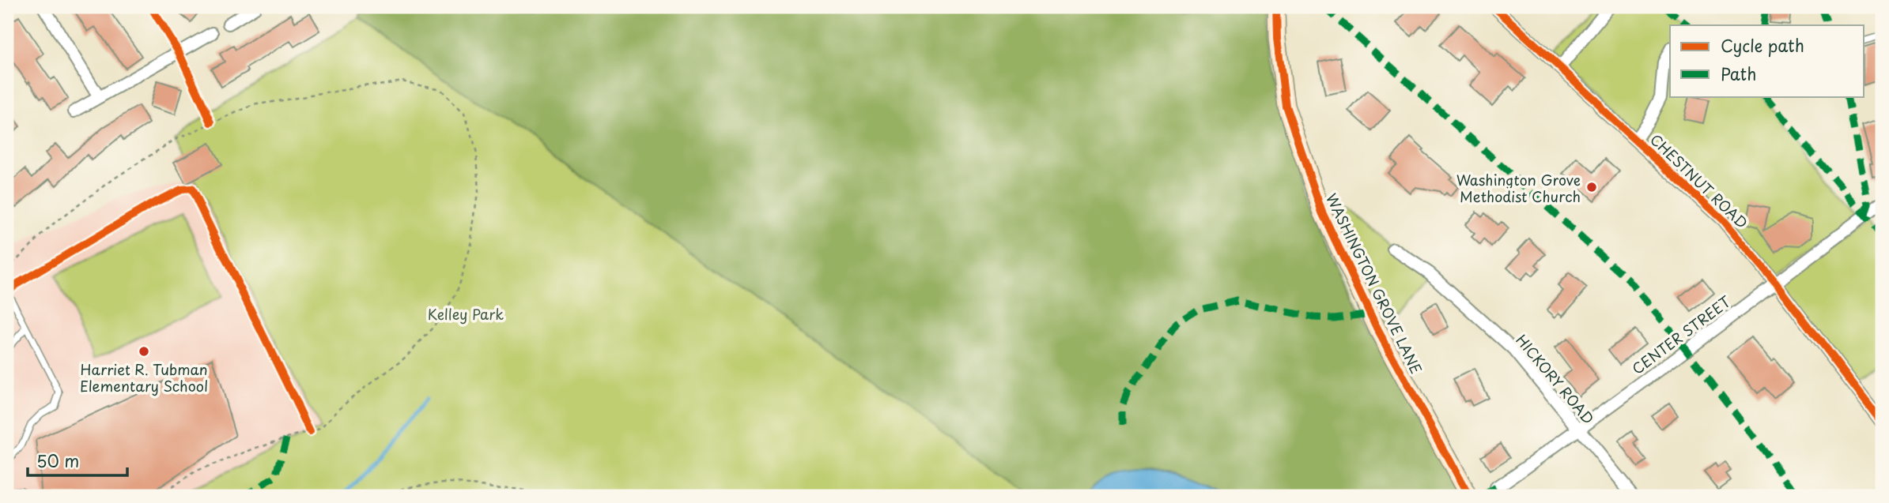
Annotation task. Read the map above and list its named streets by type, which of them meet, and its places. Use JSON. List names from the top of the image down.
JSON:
{
  "streets": {
    "street": [
      "CHESTNUT ROAD",
      "WASHINGTON GROVE LANE",
      "CENTER STREET",
      "HICKORY ROAD"
    ]
  },
  "crossings": [
    ["CHESTNUT ROAD", "CENTER STREET"],
    ["CENTER STREET", "HICKORY ROAD"]
  ],
  "parks": ["Kelley Park"],
  "places": ["Washington Grove Methodist Church", "Harriet R. Tubman Elementary School"],
  "legend": ["Cycle path", "Path"],
  "scale_bar": "50 m"
}
